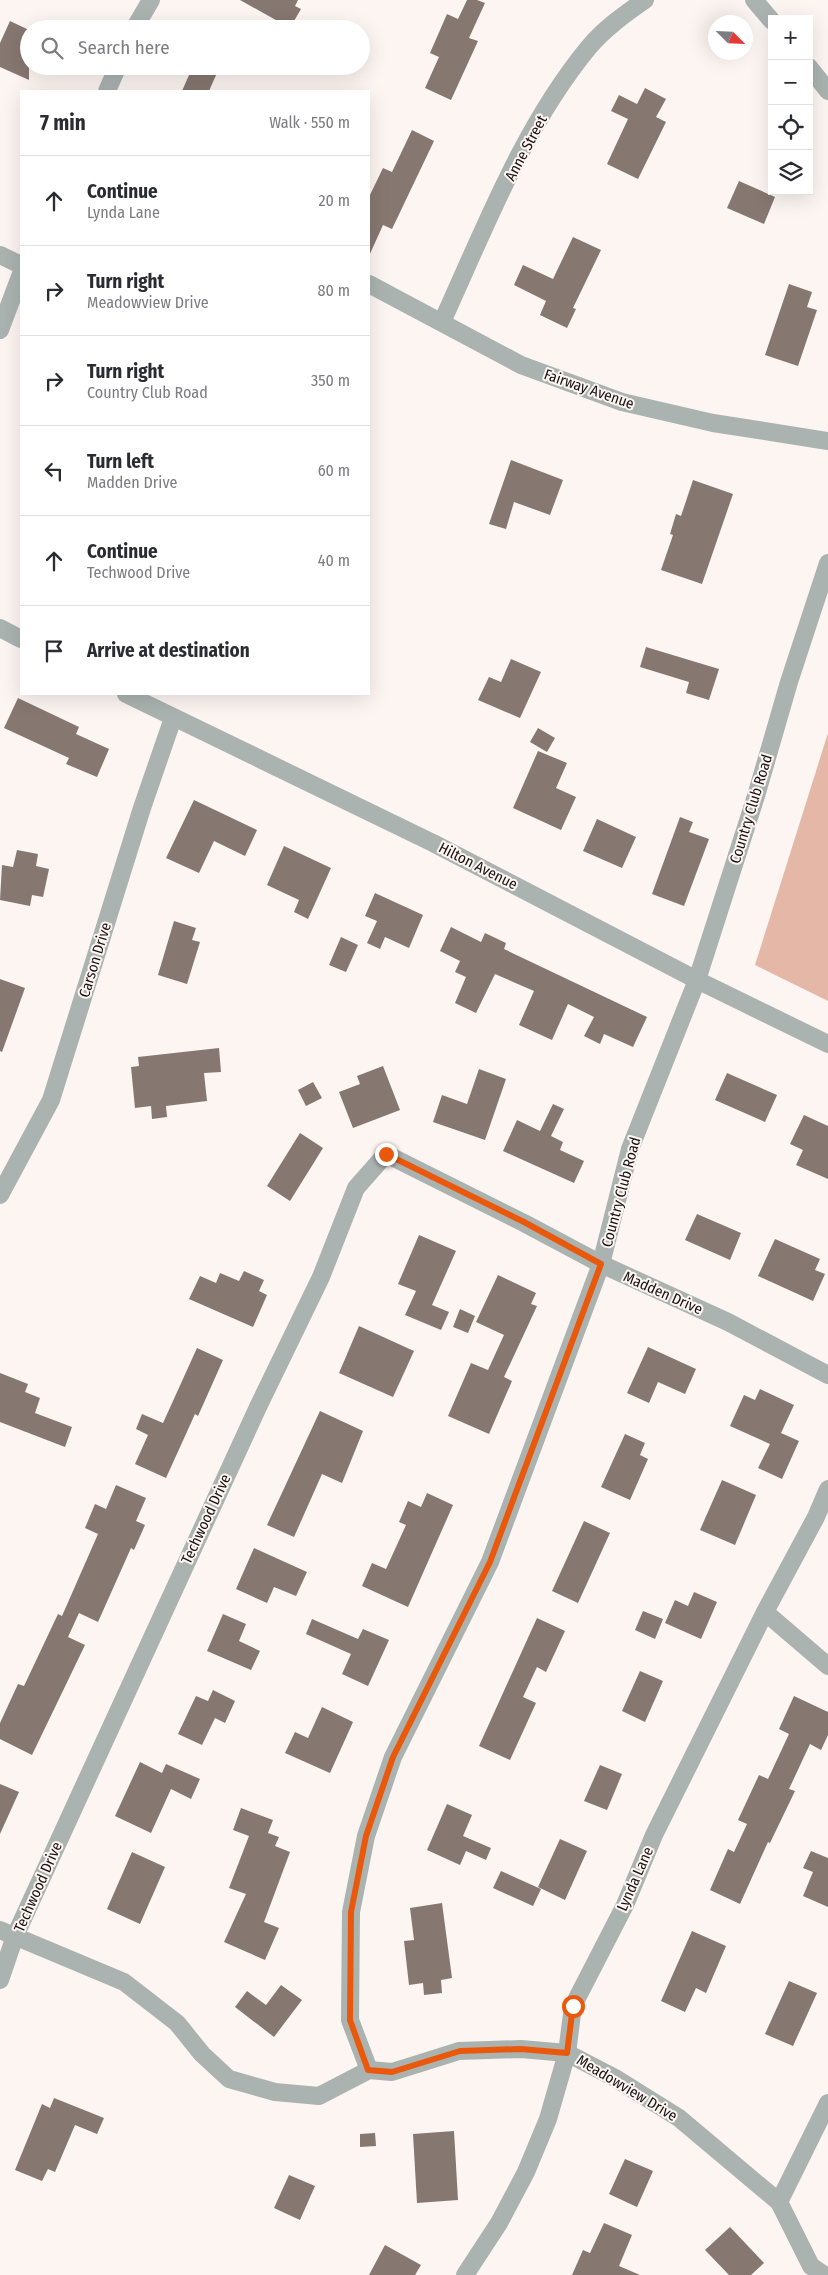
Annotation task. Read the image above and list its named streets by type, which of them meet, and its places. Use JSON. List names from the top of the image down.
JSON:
{
  "streets": {
    "street": [
      "Anne Street",
      "Fairway Avenue",
      "Country Club Road",
      "Hilton Avenue",
      "Carson Drive",
      "Madden Drive",
      "Techwood Drive",
      "Lynda Lane",
      "Meadowview Drive"
    ]
  },
  "crossings": [
    ["Anne Street", "Fairway Avenue"],
    ["Country Club Road", "Hilton Avenue"],
    ["Country Club Road", "Madden Drive"],
    ["Country Club Road", "Meadowview Drive"],
    ["Hilton Avenue", "Carson Drive"],
    ["Madden Drive", "Techwood Drive"],
    ["Lynda Lane", "Meadowview Drive"]
  ],
  "north": "bottom right",
  "page": {
    "map_buttons": ["+", "−"],
    "search": "Search here",
    "heading": ["7 min", "Walk · 550 m"],
    "list": [
      ["Continue", "Lynda Lane", "20 m"],
      ["Turn right", "Meadowview Drive", "80 m"],
      ["Turn right", "Country Club Road", "350 m"],
      ["Turn left", "Madden Drive", "60 m"],
      ["Continue", "Techwood Drive", "40 m"],
      "Arrive at destination"
    ]
  }
}
